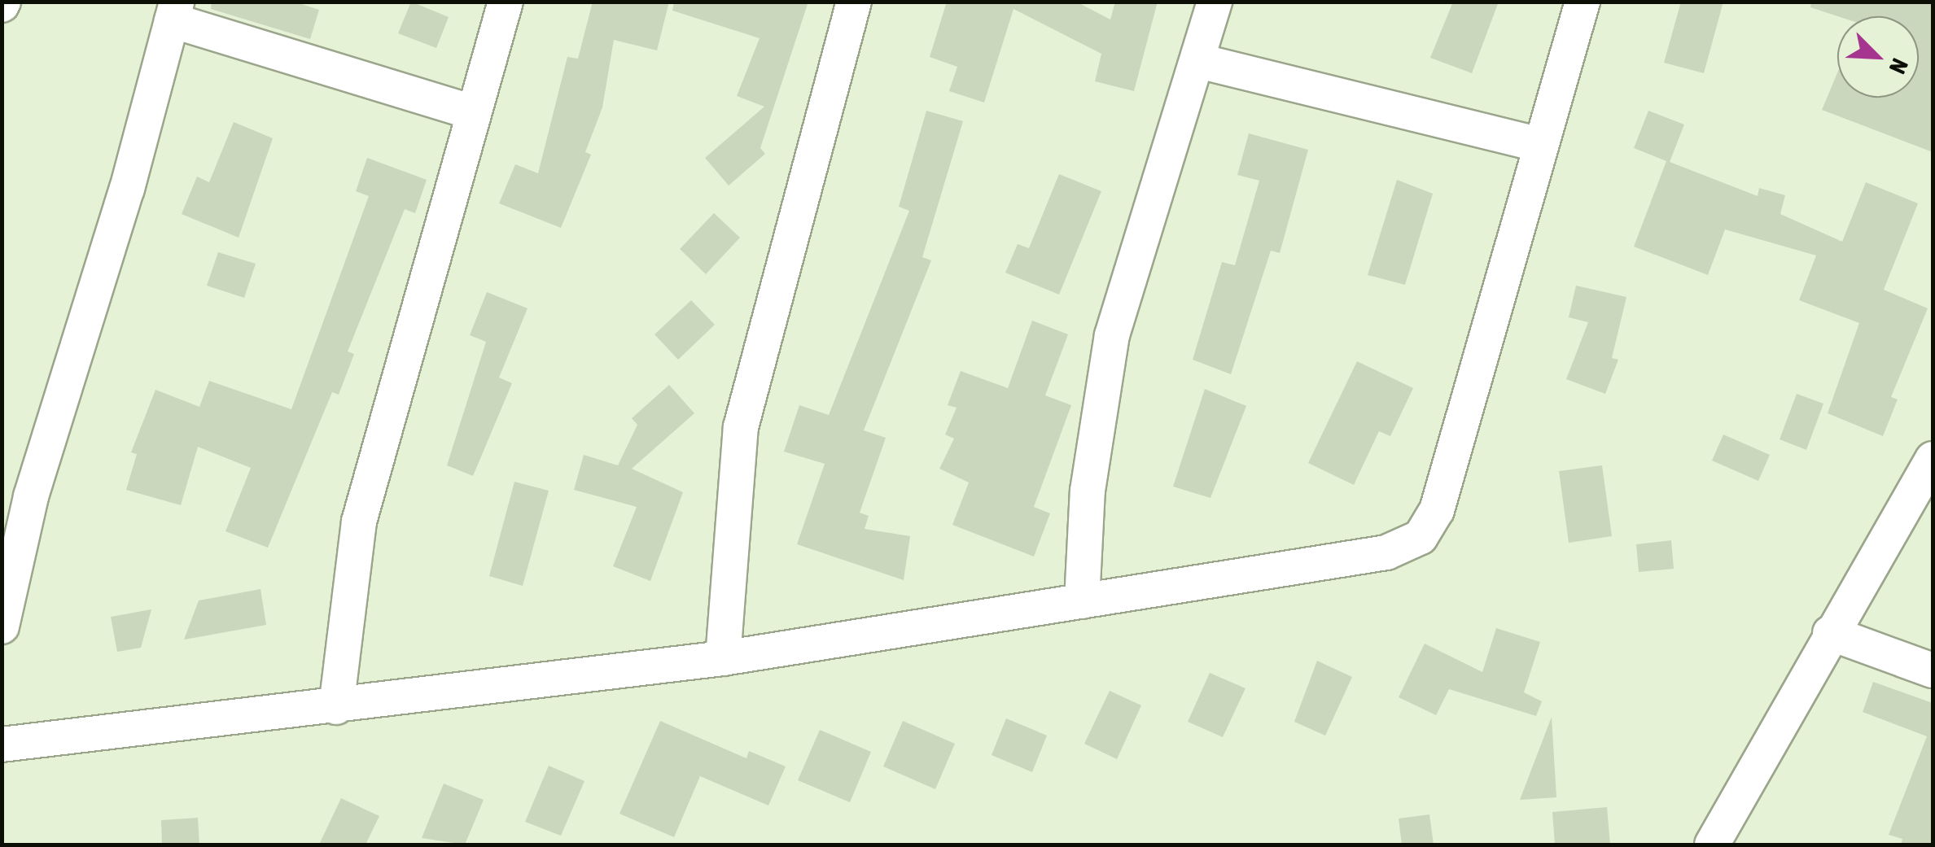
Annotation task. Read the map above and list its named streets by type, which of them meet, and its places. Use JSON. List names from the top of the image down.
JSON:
{
  "north": "bottom right"
}
